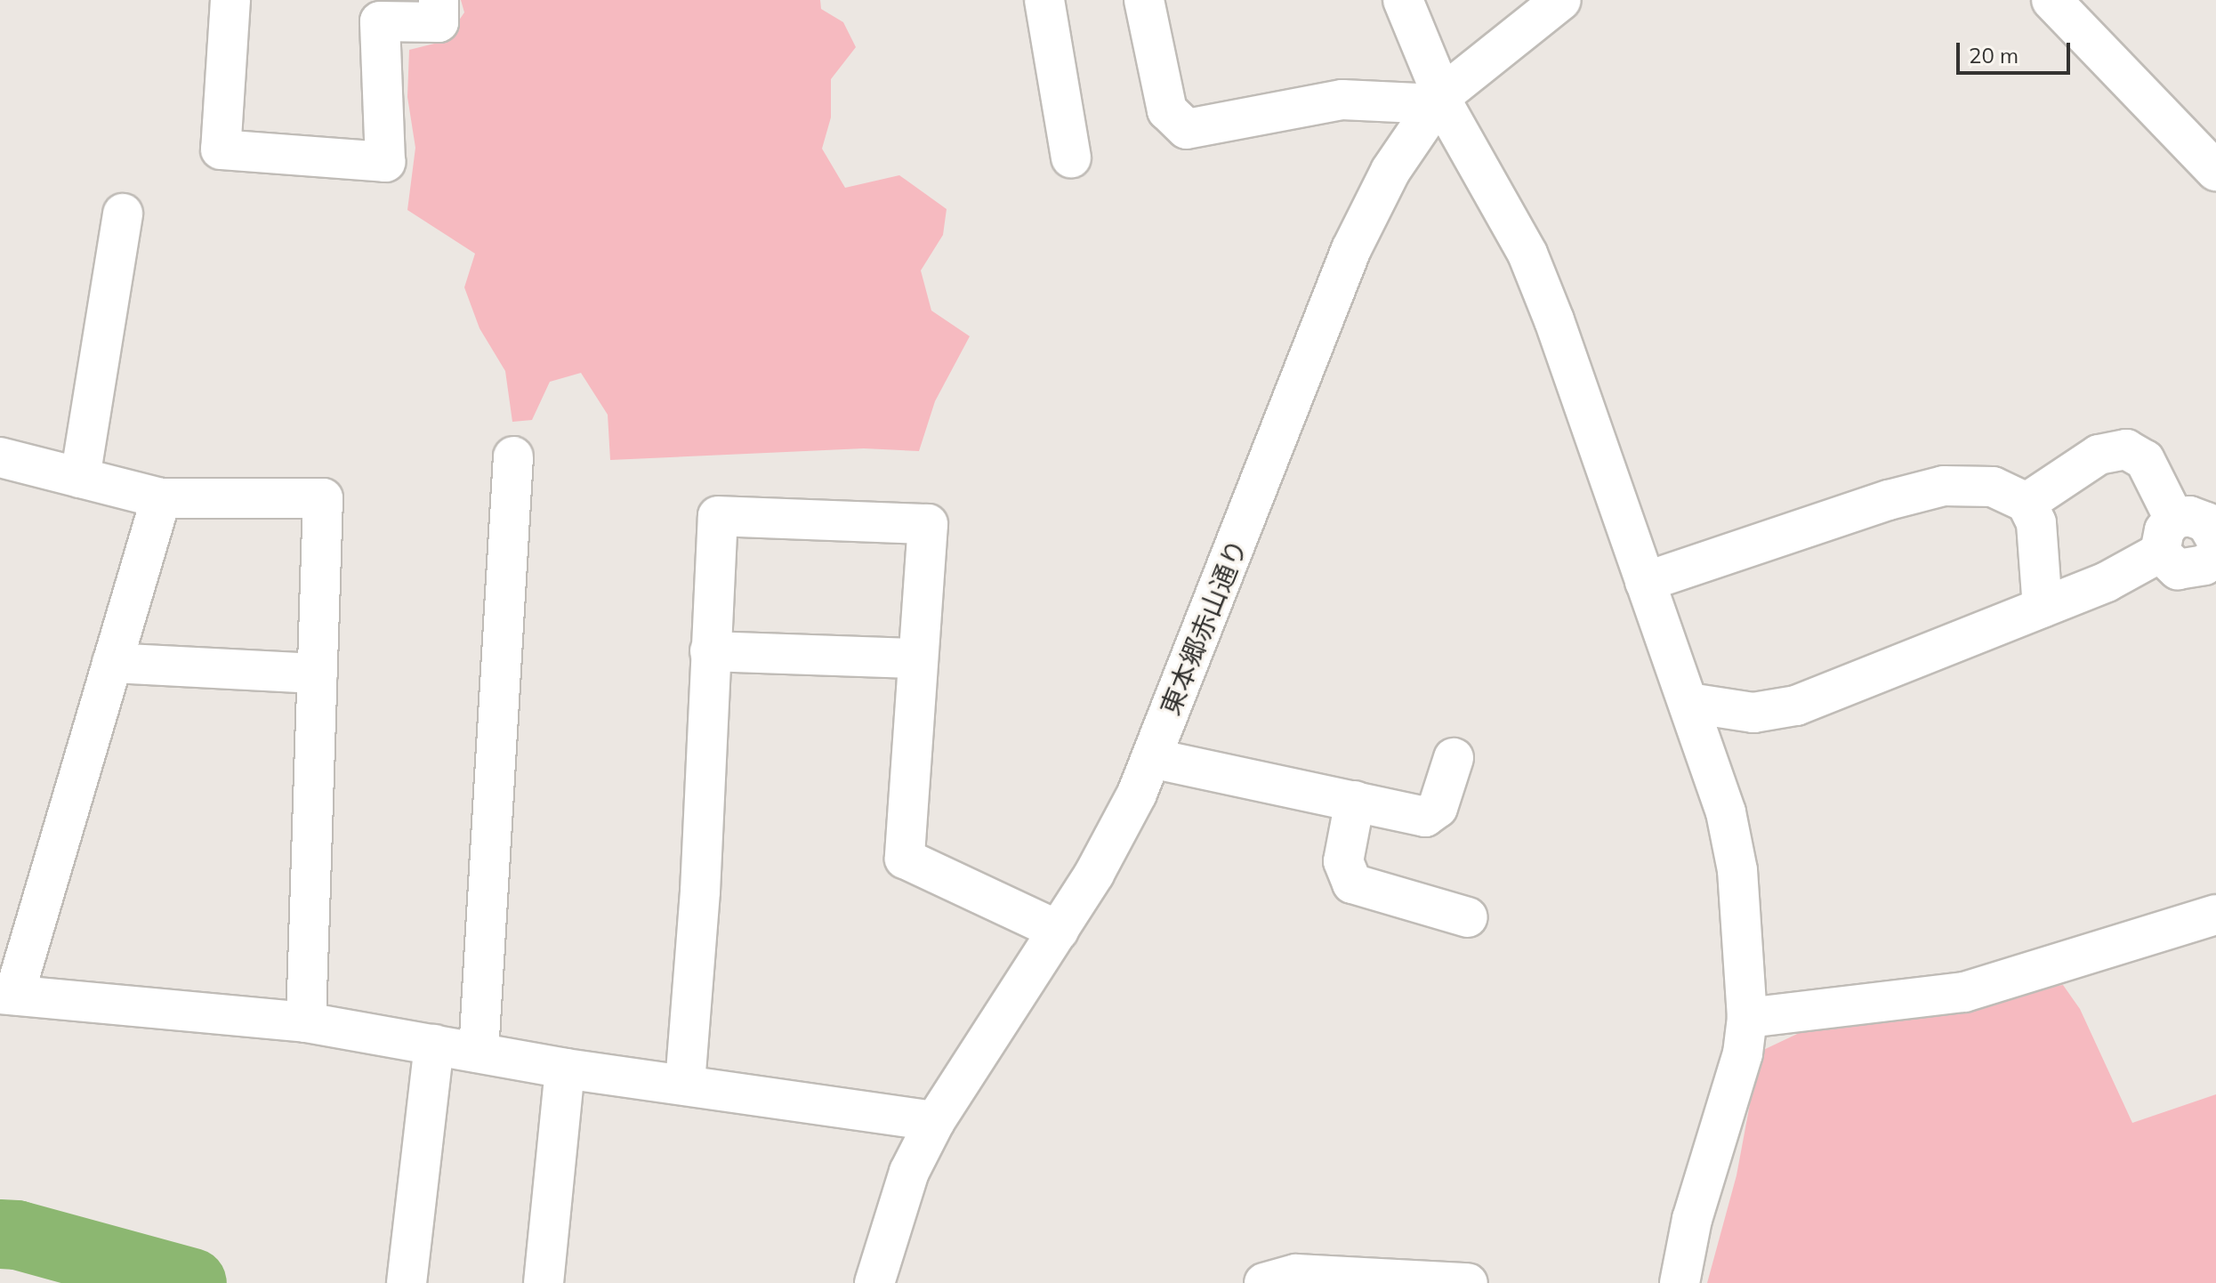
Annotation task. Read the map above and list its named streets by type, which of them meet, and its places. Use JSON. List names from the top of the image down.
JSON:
{
  "streets": {
    "street": ["東本郷赤山通り"]
  },
  "scale_bar": "20 m"
}
